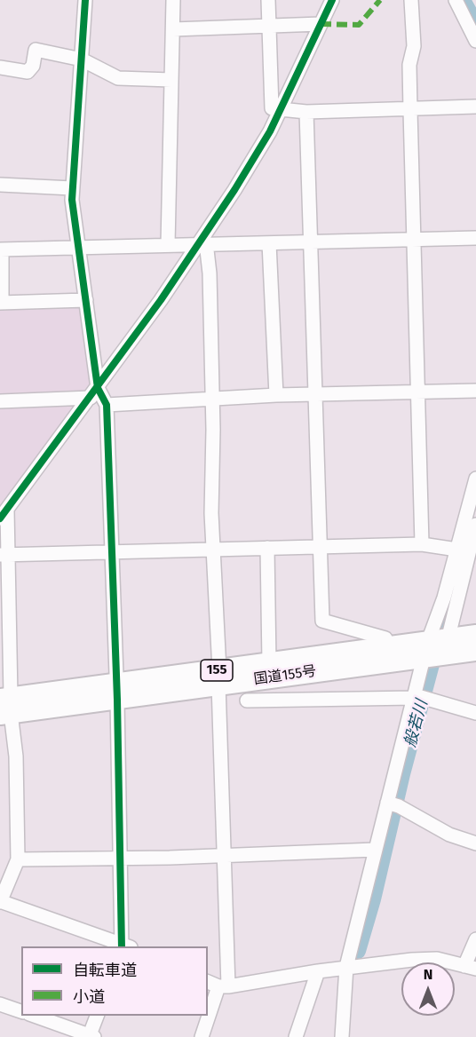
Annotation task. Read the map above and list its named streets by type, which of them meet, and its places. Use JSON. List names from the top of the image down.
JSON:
{
  "streets": {
    "highway": ["155", "国道155号"]
  },
  "water": ["般若川"],
  "legend": ["自転車道", "小道"],
  "north": "top"
}
